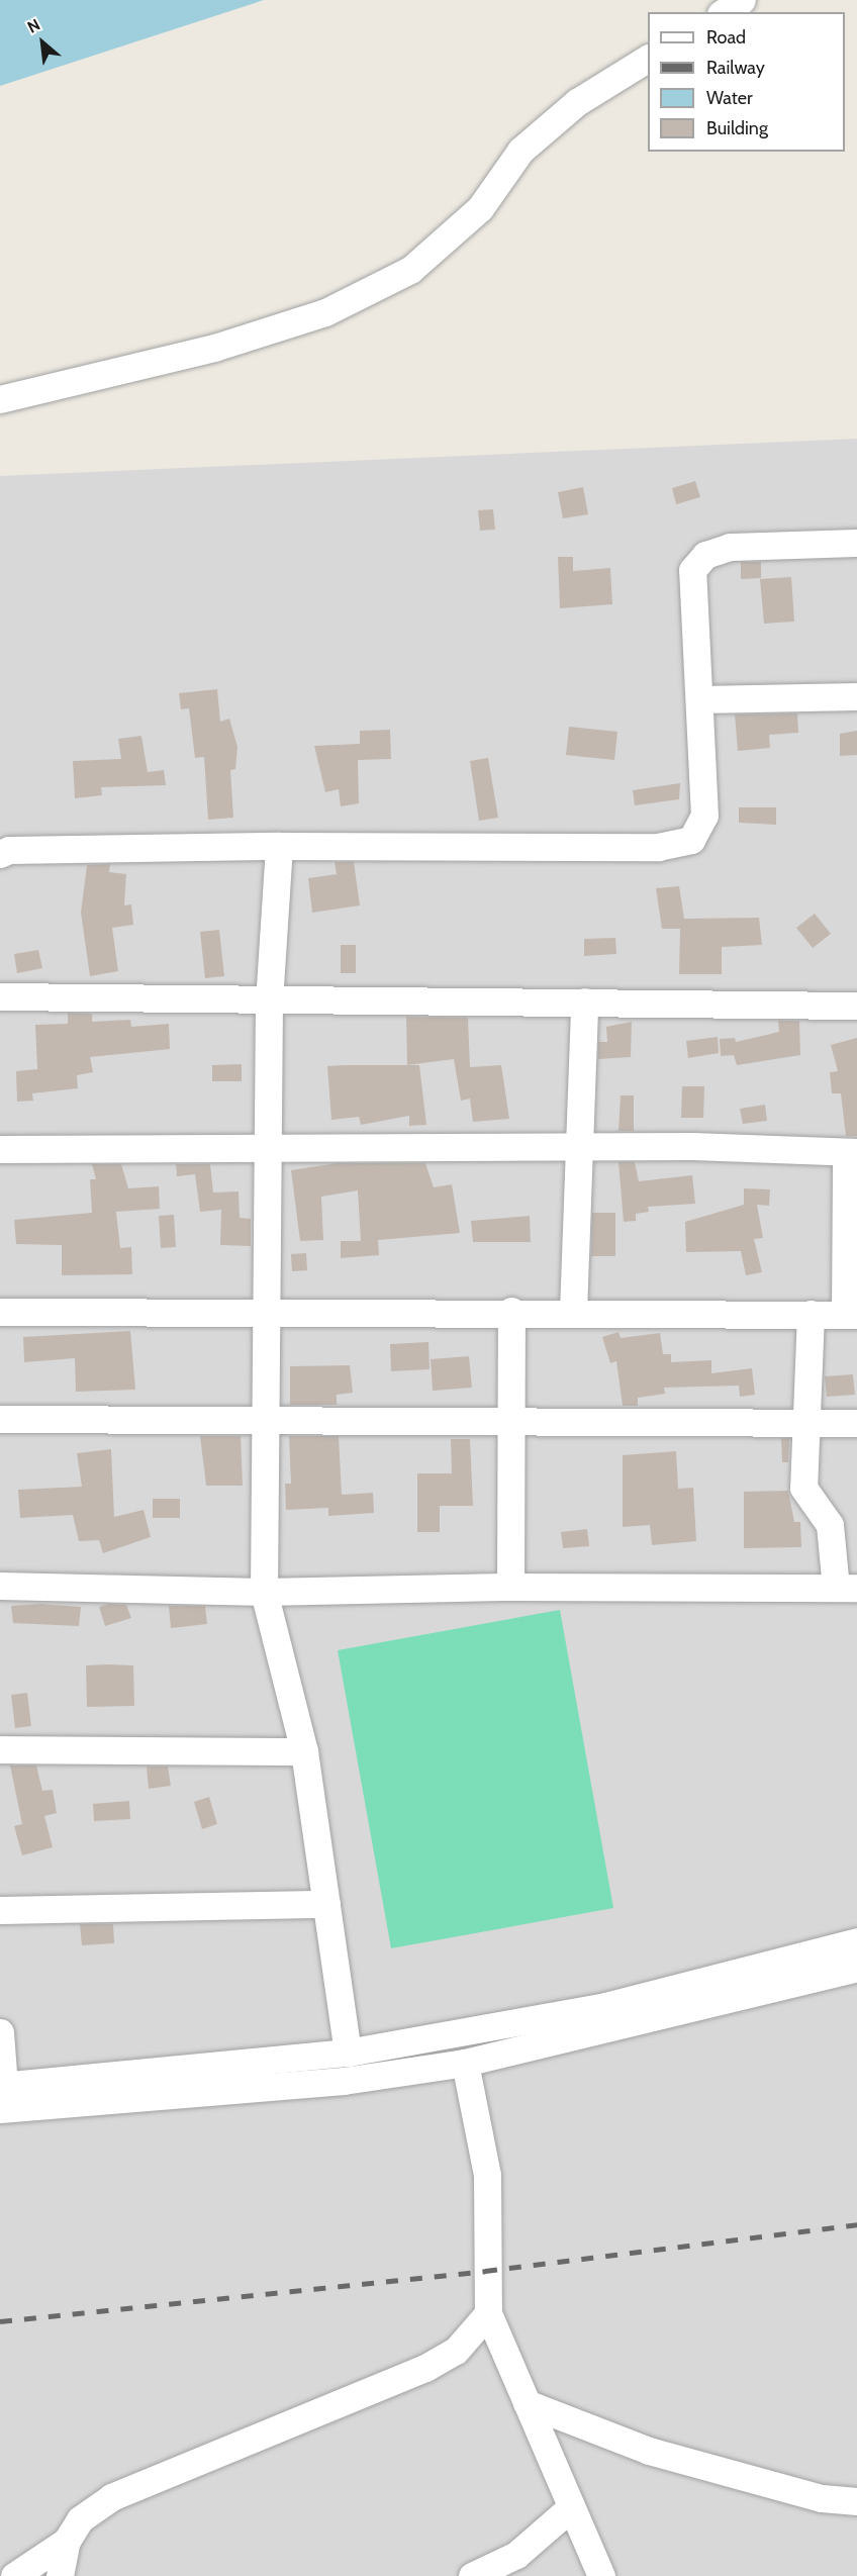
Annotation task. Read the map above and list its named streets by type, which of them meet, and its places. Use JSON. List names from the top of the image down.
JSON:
{
  "legend": [
    "Road",
    "Railway",
    "Water",
    "Building"
  ],
  "north": "top left"
}
